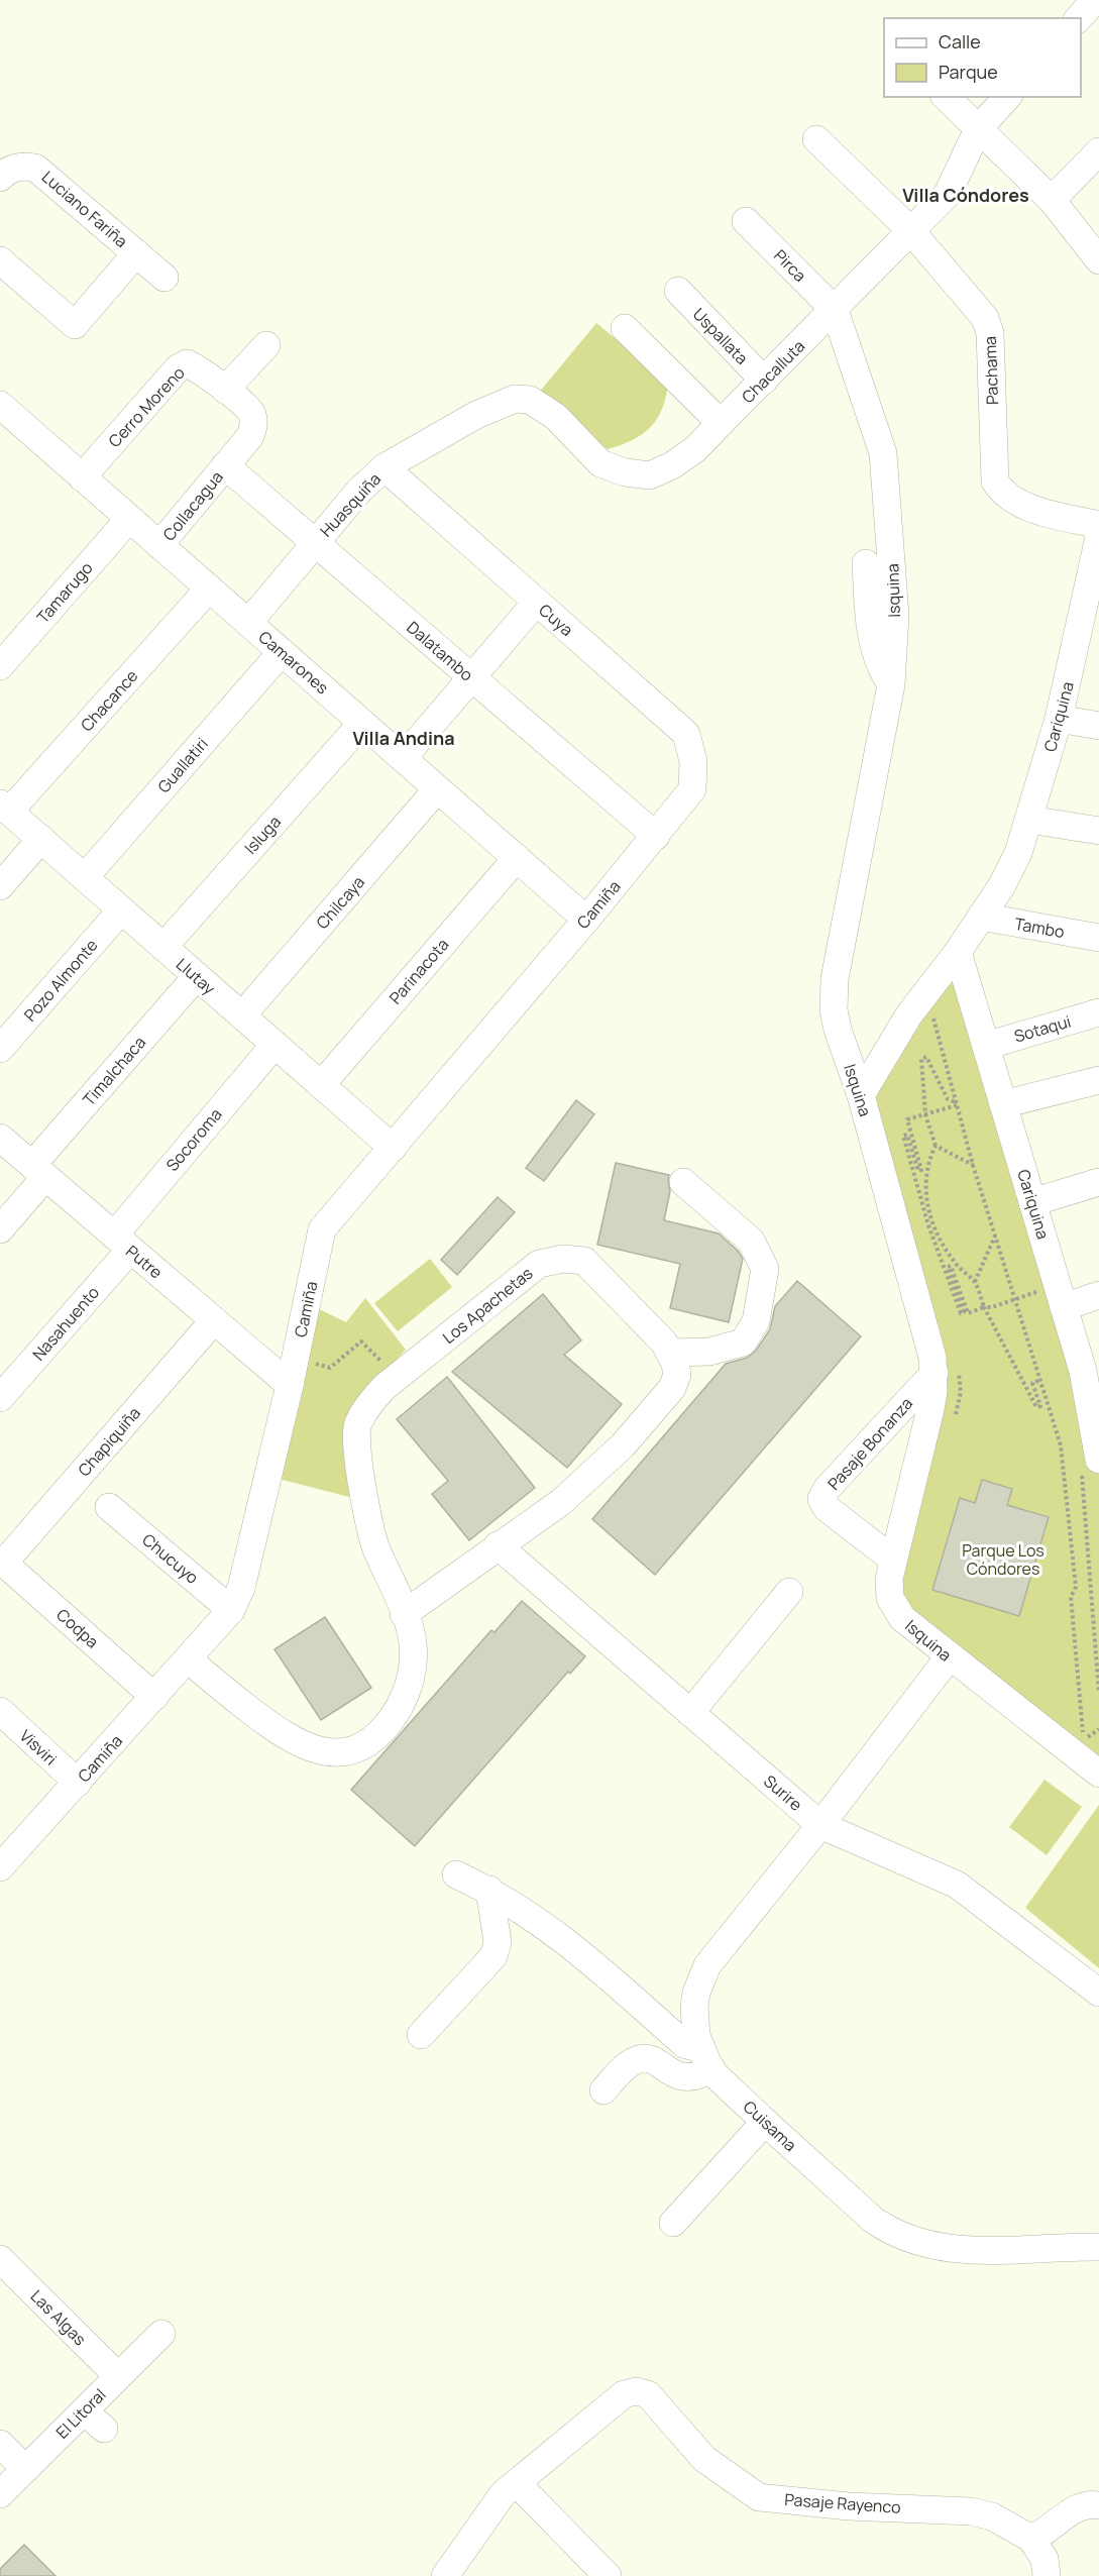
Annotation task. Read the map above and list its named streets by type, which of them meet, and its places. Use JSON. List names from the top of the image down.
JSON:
{
  "streets": {
    "street": [
      "Luciano Fariña",
      "Pirca",
      "Uspallata",
      "Pachama",
      "Chacalluta",
      "Cerro Moreno",
      "Huasquiña",
      "Collacagua",
      "Isquina",
      "Tamarugo",
      "Cuya",
      "Dalatambo",
      "Camarones",
      "Chacance",
      "Cariquina",
      "Guallatiri",
      "Isluga",
      "Chilcaya",
      "Camiña",
      "Tambo",
      "Parinacota",
      "Llutay",
      "Pozo Almonte",
      "Sotaqui",
      "Timalchaca",
      "Socoroma",
      "Putre",
      "Los Apachetas",
      "Nasahuento",
      "Chapiquiña",
      "Pasaje Bonanza",
      "Chucuyo",
      "Codpa",
      "Visviri",
      "Surire",
      "Cuisama",
      "Las Algas",
      "El Litoral",
      "Pasaje Rayenco"
    ]
  },
  "crossings": [
    ["Pirca", "Chacalluta"],
    ["Pirca", "Isquina"],
    ["Uspallata", "Chacalluta"],
    ["Pachama", "Chacalluta"],
    ["Chacalluta", "Huasquiña"],
    ["Chacalluta", "Isquina"],
    ["Cerro Moreno", "Collacagua"],
    ["Cerro Moreno", "Camarones"],
    ["Huasquiña", "Cuya"],
    ["Huasquiña", "Dalatambo"],
    ["Huasquiña", "Camarones"],
    ["Collacagua", "Dalatambo"],
    ["Collacagua", "Camarones"],
    ["Isquina", "Cariquina"],
    ["Isquina", "Pasaje Bonanza"],
    ["Tamarugo", "Camarones"],
    ["Cuya", "Camiña"],
    ["Dalatambo", "Camiña"],
    ["Camarones", "Chacance"],
    ["Camarones", "Guallatiri"],
    ["Camarones", "Isluga"],
    ["Camarones", "Chilcaya"],
    ["Camarones", "Camiña"],
    ["Camarones", "Parinacota"],
    ["Chacance", "Llutay"],
    ["Cariquina", "Tambo"],
    ["Cariquina", "Sotaqui"],
    ["Guallatiri", "Llutay"],
    ["Isluga", "Llutay"],
    ["Chilcaya", "Llutay"],
    ["Camiña", "Llutay"],
    ["Camiña", "Putre"],
    ["Camiña", "Los Apachetas"],
    ["Camiña", "Chucuyo"],
    ["Camiña", "Codpa"],
    ["Camiña", "Visviri"],
    ["Parinacota", "Llutay"],
    ["Llutay", "Pozo Almonte"],
    ["Llutay", "Timalchaca"],
    ["Llutay", "Socoroma"],
    ["Timalchaca", "Putre"],
    ["Socoroma", "Putre"],
    ["Socoroma", "Nasahuento"],
    ["Putre", "Nasahuento"],
    ["Putre", "Chapiquiña"],
    ["Chapiquiña", "Codpa"],
    ["Las Algas", "El Litoral"]
  ],
  "districts": ["Villa Cóndores", "Villa Andina"],
  "parks": ["Parque Los Cóndores"],
  "legend": ["Calle", "Parque"]
}
